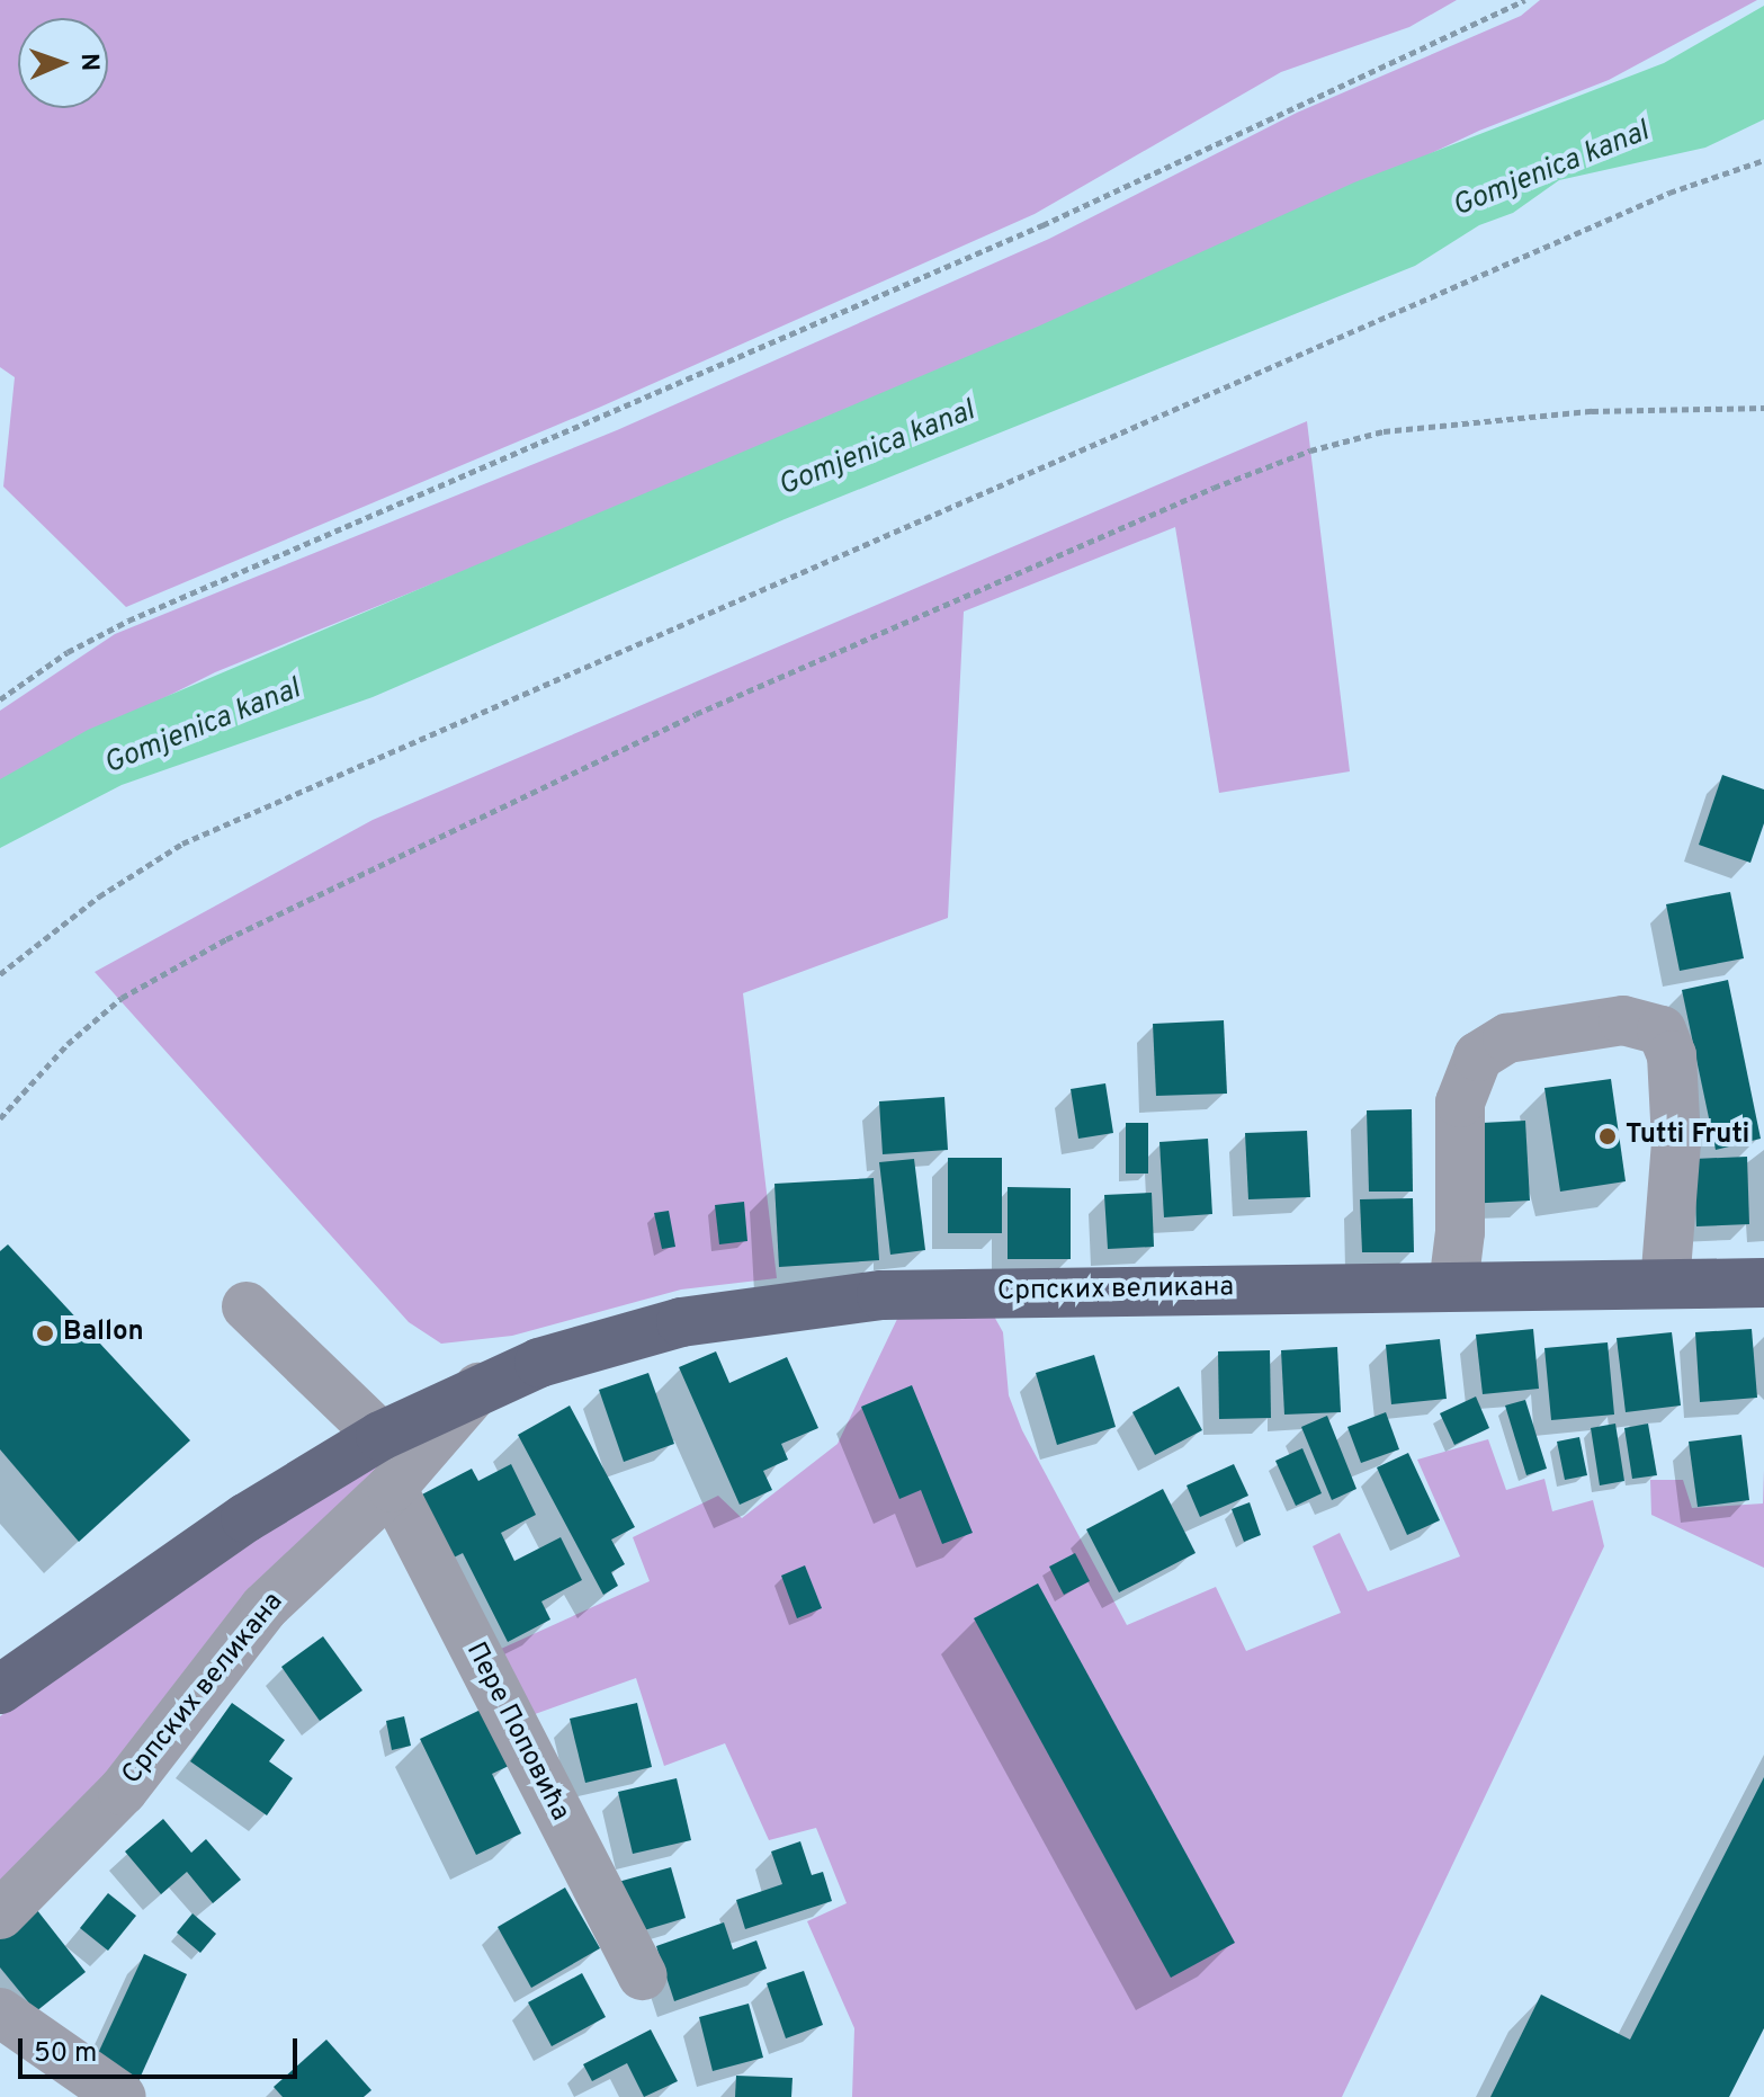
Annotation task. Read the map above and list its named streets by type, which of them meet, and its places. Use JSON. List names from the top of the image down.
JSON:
{
  "streets": {
    "main road": ["Српских великана"],
    "street": ["Пере Поповића"]
  },
  "crossings": [
    ["Српских великана", "Пере Поповића"]
  ],
  "water": ["Gomjenica kanal"],
  "places": ["Tutti Fruti", "Ballon"],
  "scale_bar": "50 m",
  "north": "right"
}
